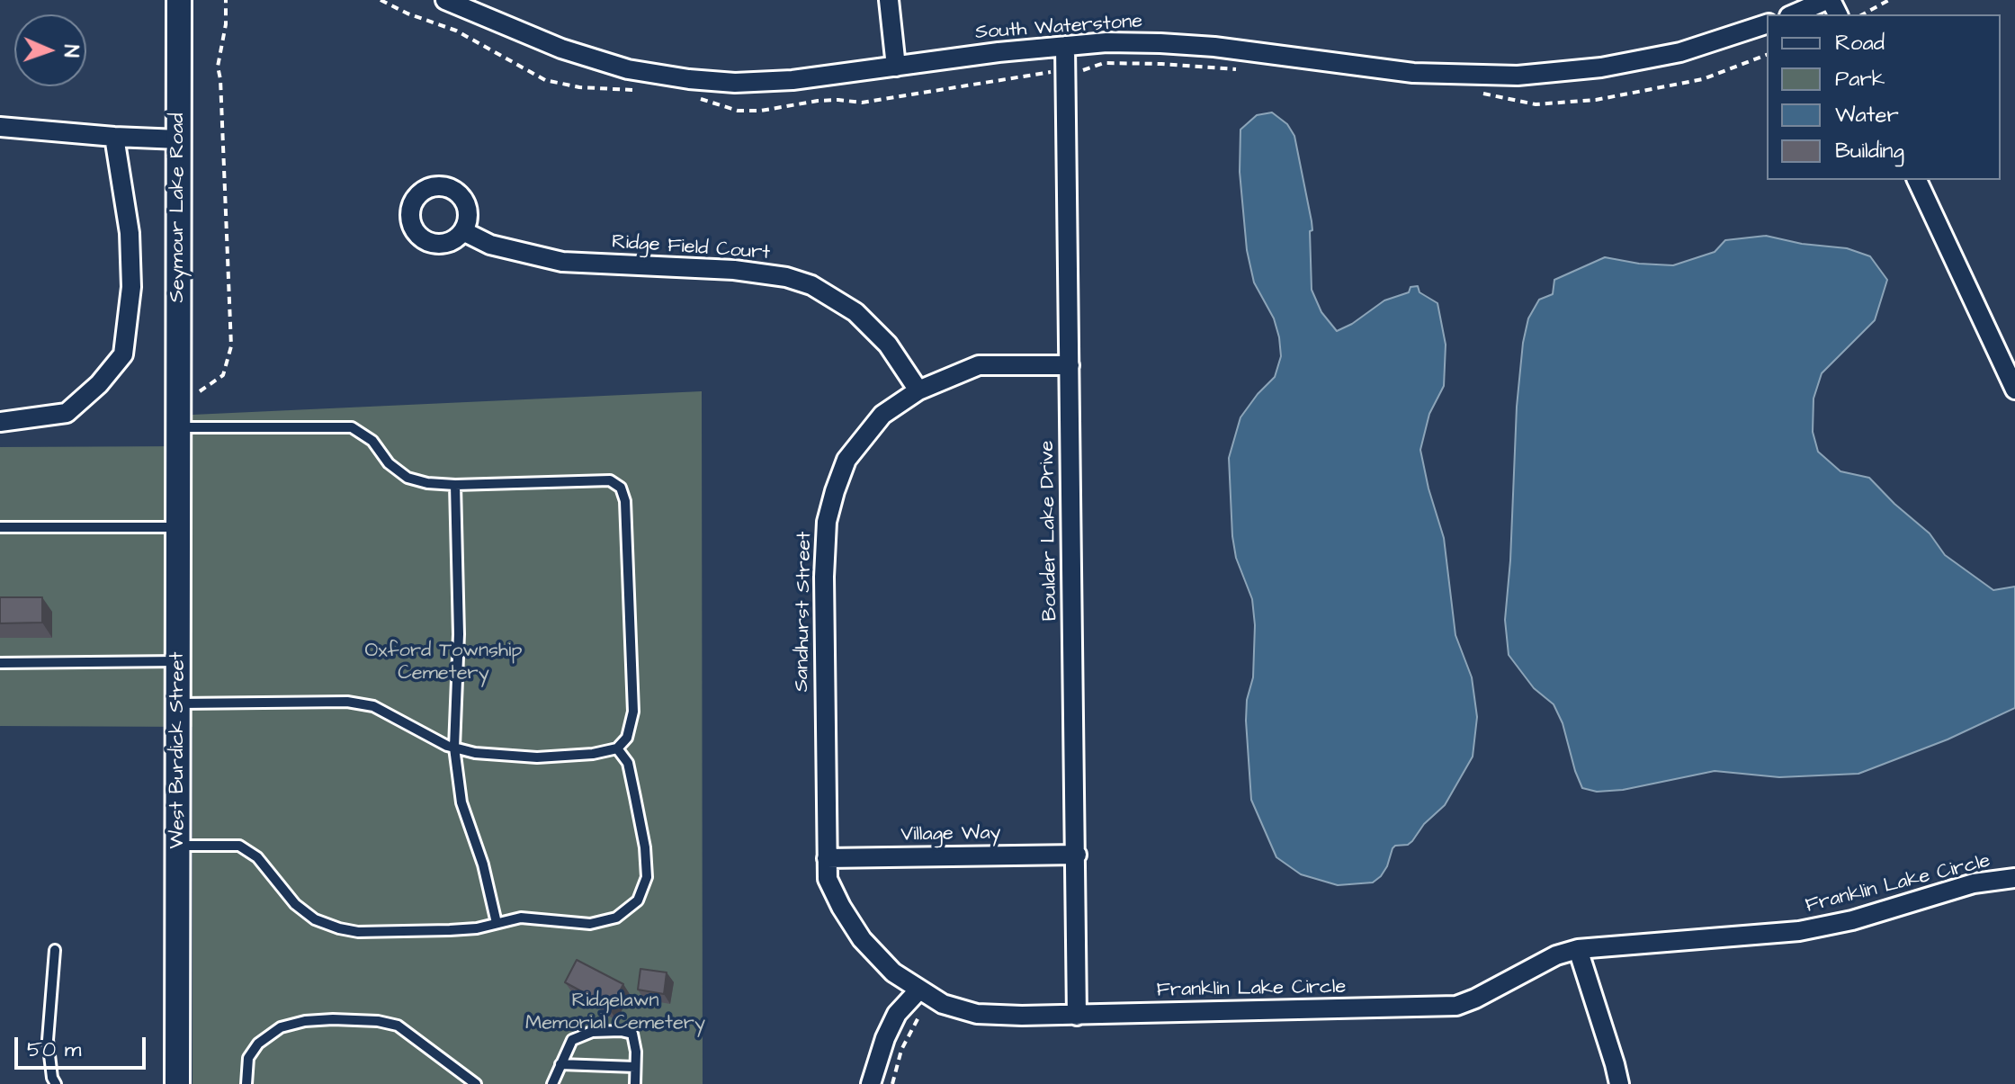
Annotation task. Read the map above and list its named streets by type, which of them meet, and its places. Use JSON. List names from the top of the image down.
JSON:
{
  "streets": {
    "street": [
      "South Waterstone",
      "Seymour Lake Road",
      "Ridge Field Court",
      "Boulder Lake Drive",
      "Sandhurst Street",
      "West Burdick Street",
      "Village Way",
      "Franklin Lake Circle"
    ]
  },
  "crossings": [
    ["South Waterstone", "Boulder Lake Drive"],
    ["Seymour Lake Road", "West Burdick Street"],
    ["Ridge Field Court", "Sandhurst Street"],
    ["Boulder Lake Drive", "Sandhurst Street"],
    ["Boulder Lake Drive", "Village Way"],
    ["Boulder Lake Drive", "Franklin Lake Circle"],
    ["Sandhurst Street", "Village Way"],
    ["Sandhurst Street", "Franklin Lake Circle"]
  ],
  "parks": ["Oxford Township Cemetery", "Ridgelawn Memorial Cemetery"],
  "legend": [
    "Road",
    "Park",
    "Water",
    "Building"
  ],
  "scale_bar": "50 m",
  "north": "right"
}
